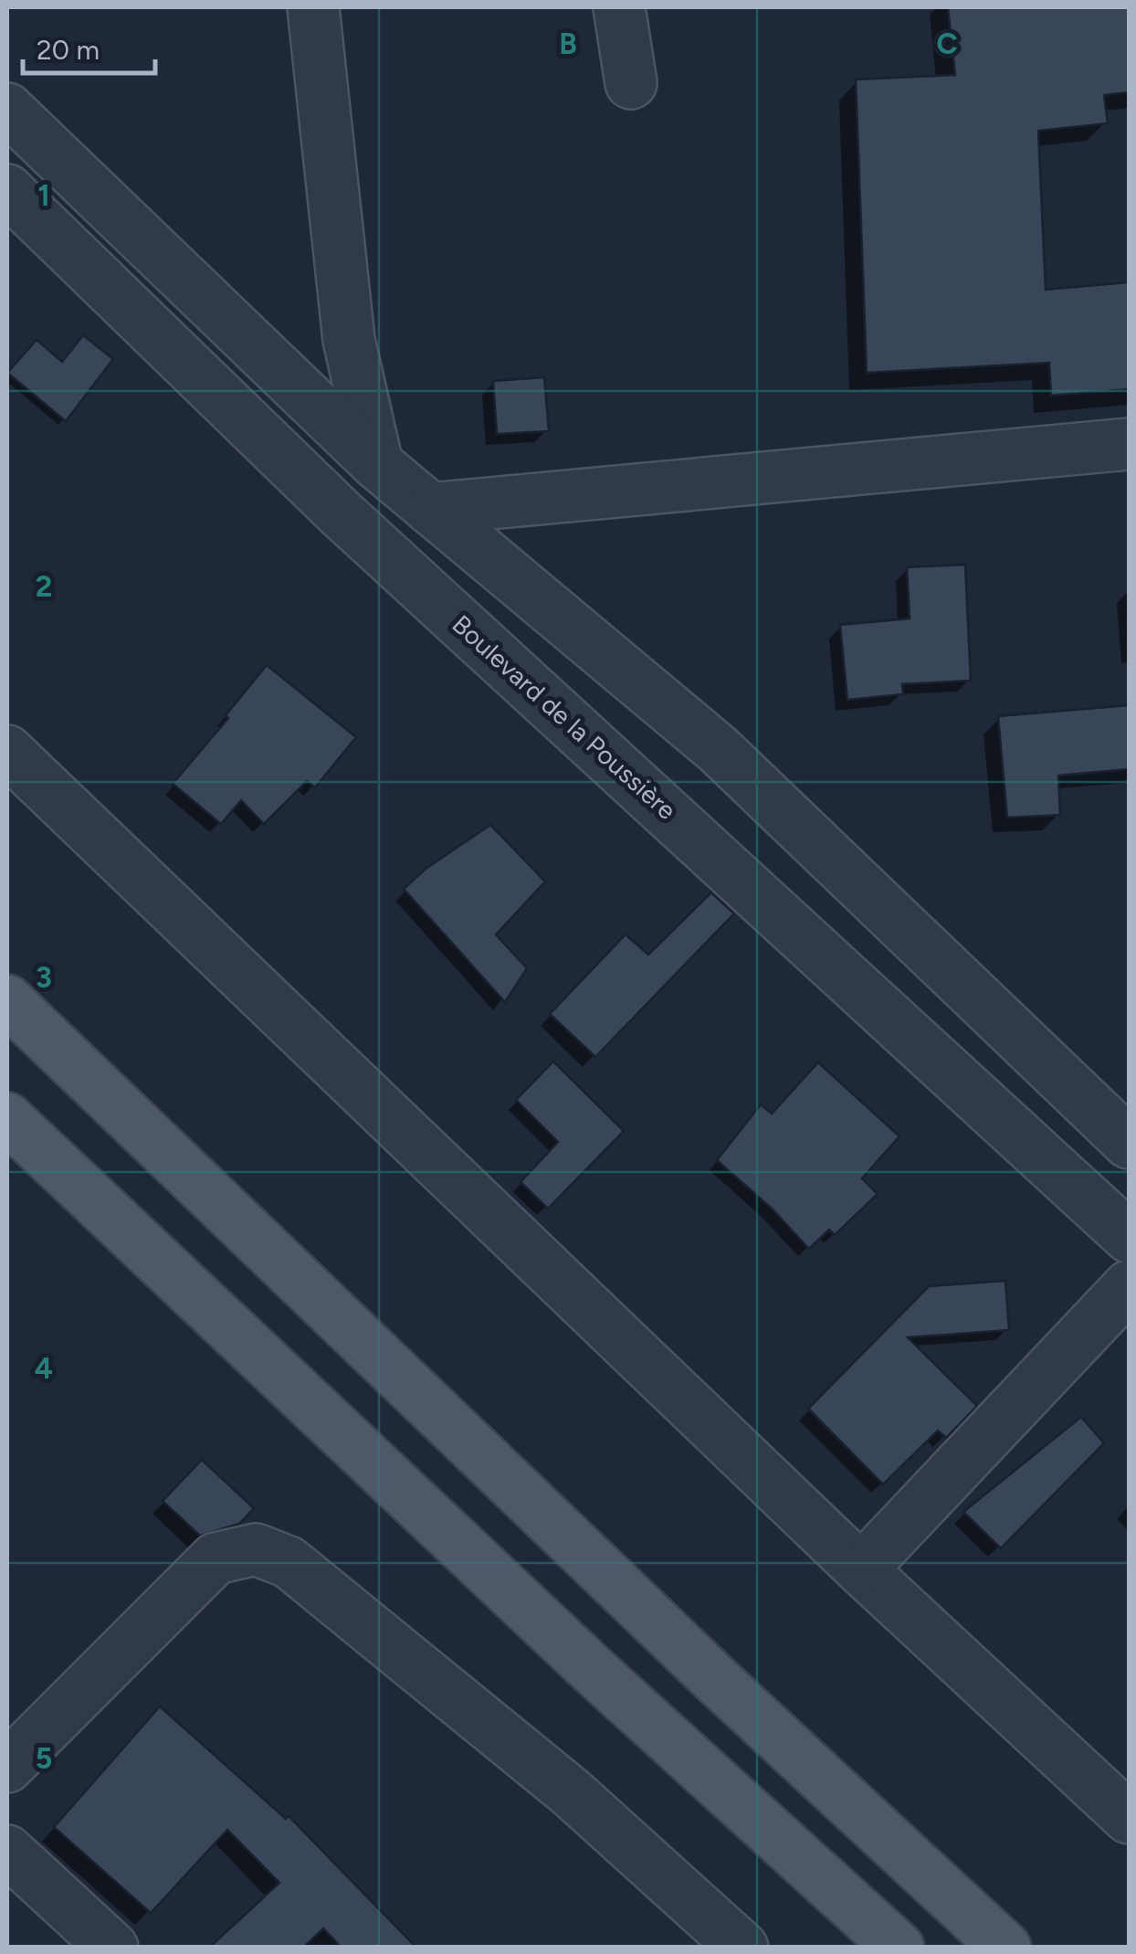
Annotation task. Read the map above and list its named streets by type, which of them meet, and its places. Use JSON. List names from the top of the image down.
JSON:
{
  "streets": {
    "street": ["Boulevard de la Poussière"]
  },
  "scale_bar": "20 m",
  "grid": {
    "columns": ["B", "C"],
    "rows": [
      "1",
      "2",
      "3",
      "4",
      "5"
    ]
  }
}
